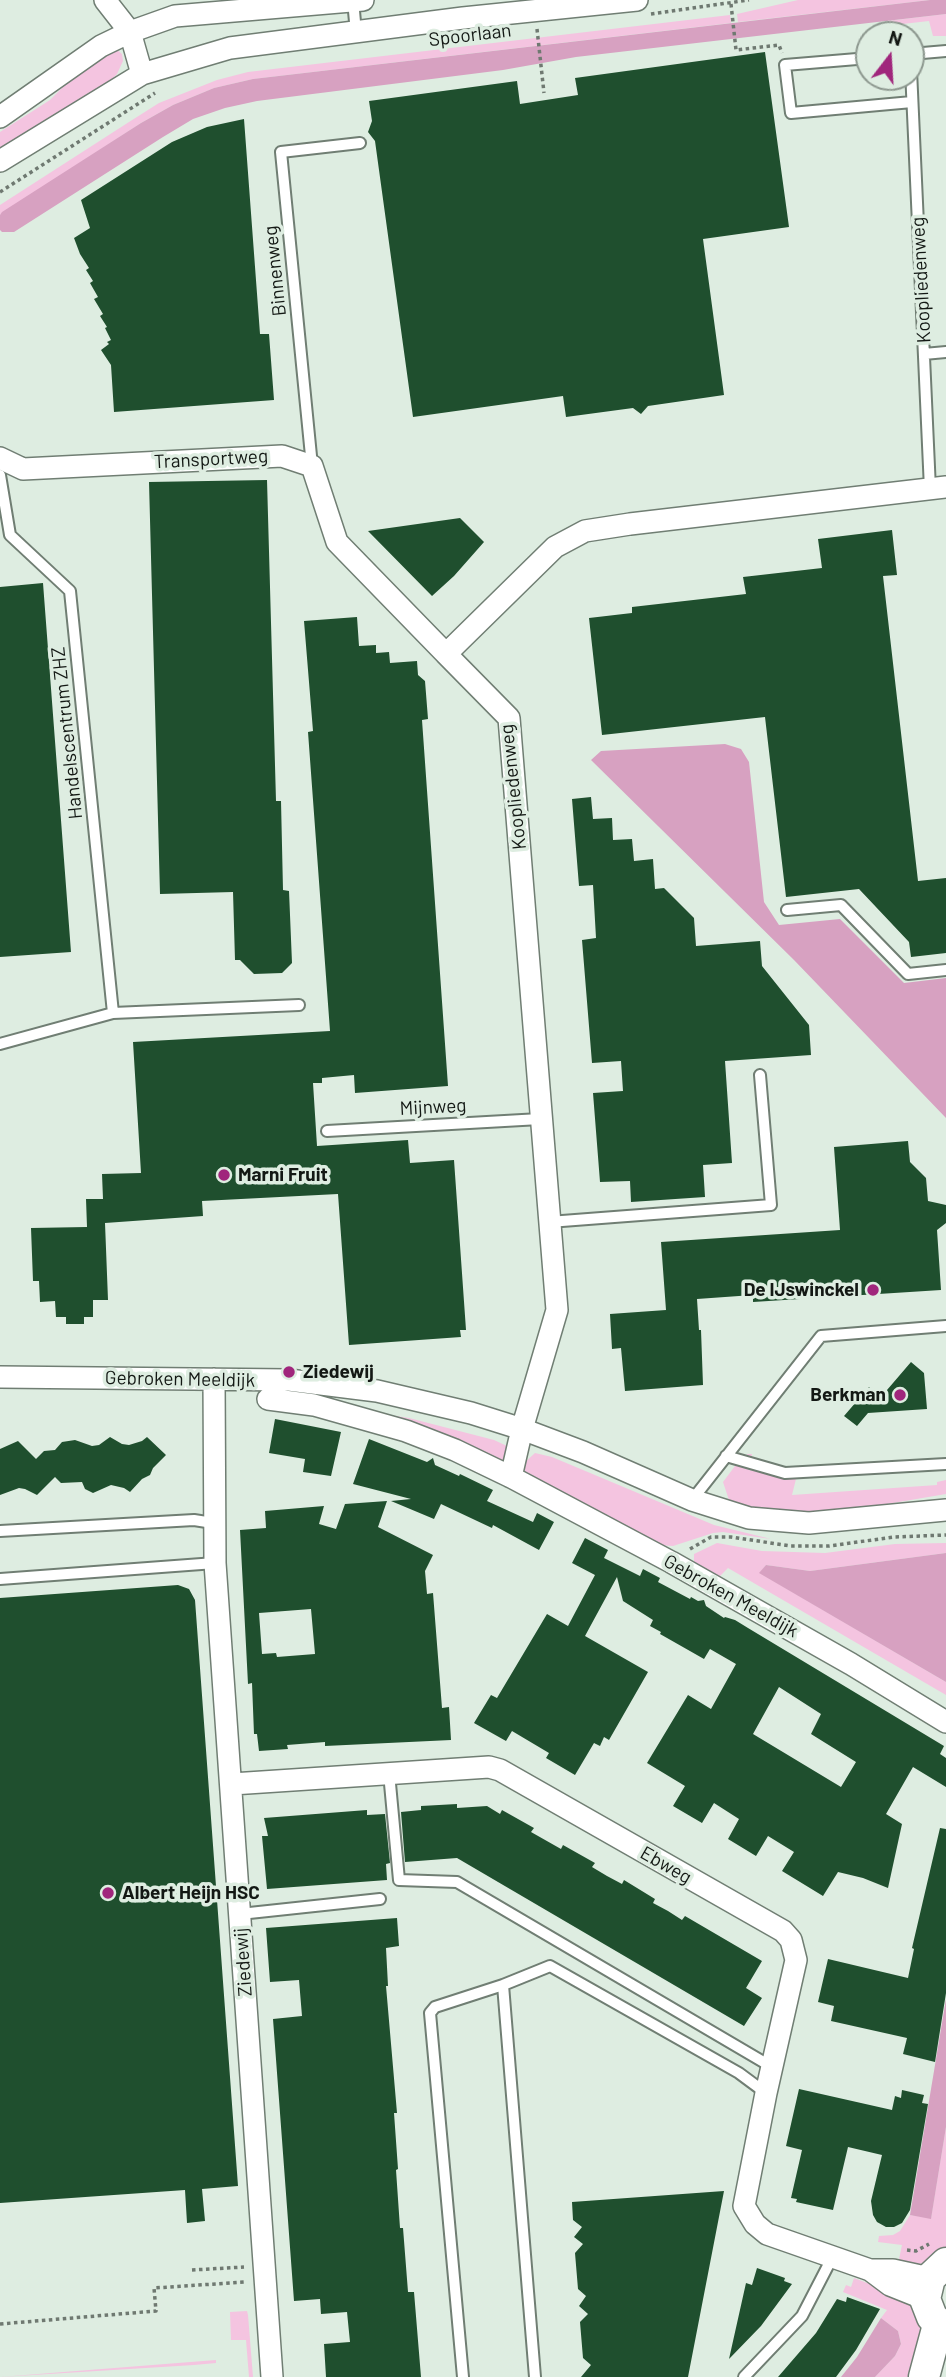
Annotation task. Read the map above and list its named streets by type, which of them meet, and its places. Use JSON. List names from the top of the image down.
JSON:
{
  "streets": {
    "street": [
      "Spoorlaan",
      "Koopliedenweg",
      "Transportweg",
      "Gebroken Meeldijk",
      "Ebweg",
      "Ziedewij"
    ],
    "lane": ["Binnenweg", "Handelscentrum ZHZ", "Mijnweg"]
  },
  "crossings": [
    ["Binnenweg", "Transportweg"],
    ["Koopliedenweg", "Mijnweg"],
    ["Koopliedenweg", "Gebroken Meeldijk"],
    ["Gebroken Meeldijk", "Ziedewij"],
    ["Ebweg", "Ziedewij"]
  ],
  "places": [
    "Marni Fruit",
    "De IJswinckel",
    "Ziedewij",
    "Berkman",
    "Albert Heijn HSC"
  ],
  "north": "top"
}
